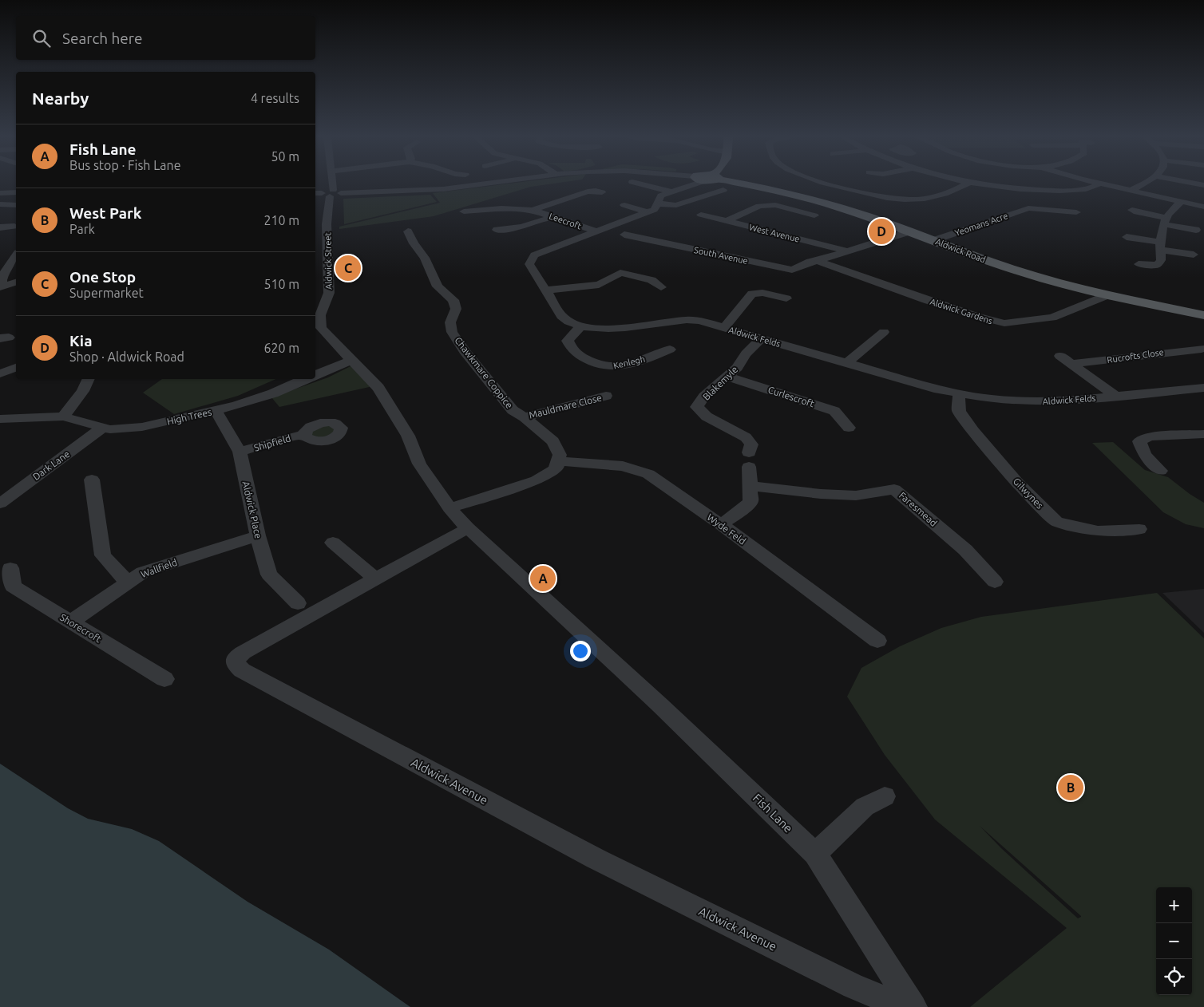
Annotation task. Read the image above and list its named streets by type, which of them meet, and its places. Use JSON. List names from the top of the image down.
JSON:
{
  "streets": {
    "main road": ["Aldwick Road"],
    "street": [
      "Leecroft",
      "Yeomans Acre",
      "West Avenue",
      "South Avenue",
      "Aldwick Street",
      "Aldwick Gardens",
      "Aldwick Felds",
      "Rucrofts Close",
      "Kenlegh",
      "Chawkmare Coppice",
      "Blakemyle",
      "Curlescroft",
      "Mauldmare Close",
      "High Trees",
      "Shipfield",
      "Dark Lane",
      "Gilwynes",
      "Faresmead",
      "Aldwick Place",
      "Wyde Feld",
      "Wallfield",
      "Shorecroft",
      "Aldwick Avenue",
      "Fish Lane"
    ]
  },
  "crossings": [
    ["Leecroft", "Aldwick Felds"],
    ["Yeomans Acre", "Aldwick Road"],
    ["West Avenue", "South Avenue"],
    ["Aldwick Road", "South Avenue"],
    ["Aldwick Road", "Aldwick Street"],
    ["Aldwick Road", "Aldwick Gardens"],
    ["South Avenue", "Aldwick Gardens"],
    ["Aldwick Street", "High Trees"],
    ["Aldwick Street", "Fish Lane"],
    ["Aldwick Felds", "Rucrofts Close"],
    ["Aldwick Felds", "Kenlegh"],
    ["Aldwick Felds", "Blakemyle"],
    ["Aldwick Felds", "Gilwynes"],
    ["Chawkmare Coppice", "Mauldmare Close"],
    ["Chawkmare Coppice", "Wyde Feld"],
    ["Blakemyle", "Curlescroft"],
    ["Blakemyle", "Faresmead"],
    ["High Trees", "Dark Lane"],
    ["High Trees", "Aldwick Place"],
    ["High Trees", "Fish Lane"],
    ["Shipfield", "Aldwick Place"],
    ["Aldwick Place", "Wallfield"],
    ["Wallfield", "Shorecroft"]
  ],
  "page": {
    "search": "Search here",
    "heading": ["Nearby", "4 results"],
    "list": [
      {
        "mark": "A",
        "name": "Fish Lane",
        "note": "Bus stop · Fish Lane",
        "value": "50 m"
      },
      {
        "mark": "B",
        "name": "West Park",
        "note": "Park",
        "value": "210 m"
      },
      {
        "mark": "C",
        "name": "One Stop",
        "note": "Supermarket",
        "value": "510 m"
      },
      {
        "mark": "D",
        "name": "Kia",
        "note": "Shop · Aldwick Road",
        "value": "620 m"
      }
    ],
    "pins": [
      "D",
      "C",
      "A",
      "B"
    ],
    "map_buttons": ["+", "−"]
  }
}
